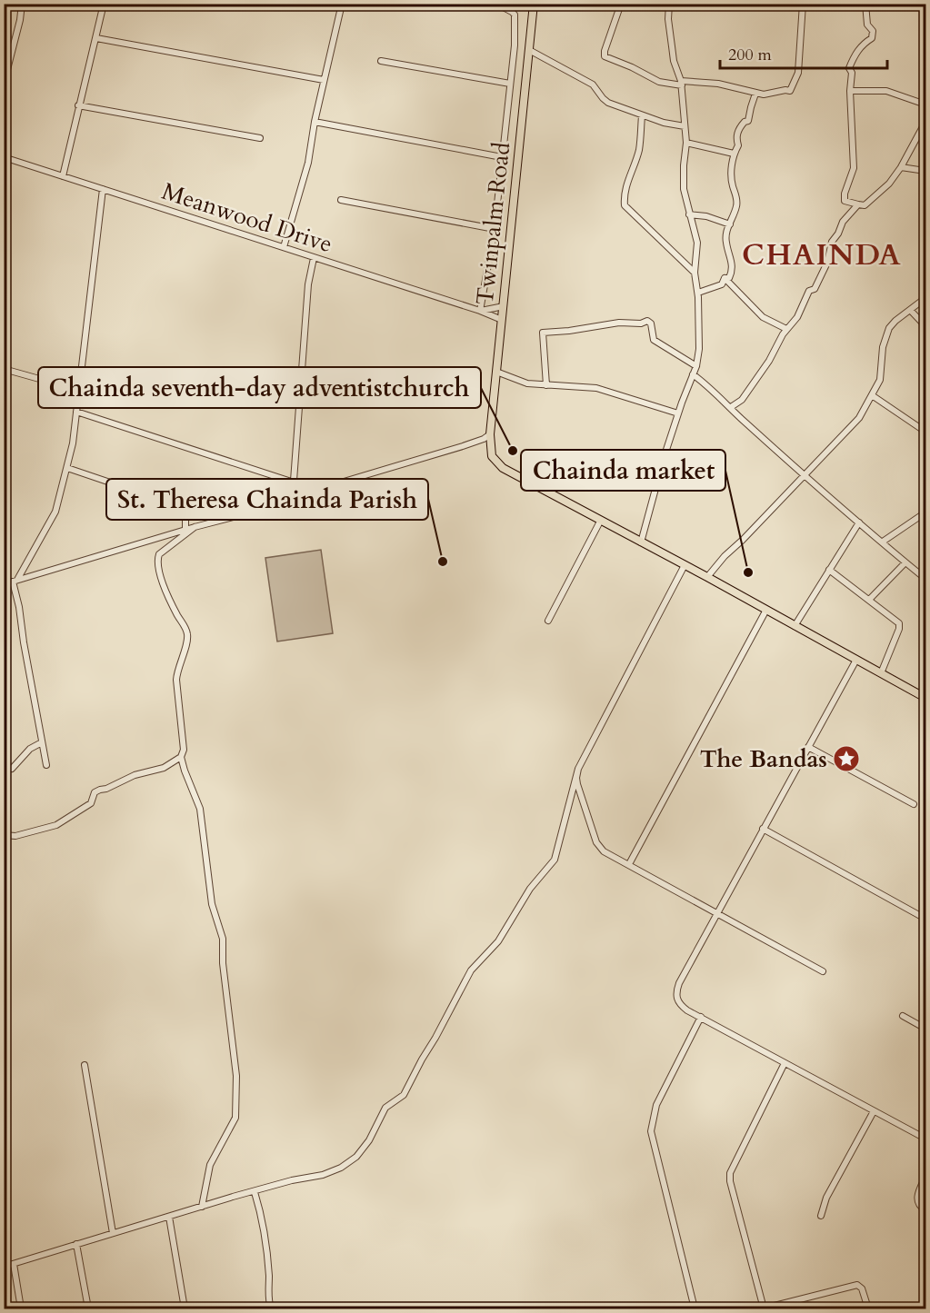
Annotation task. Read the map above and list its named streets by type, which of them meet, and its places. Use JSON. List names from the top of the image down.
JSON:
{
  "streets": {
    "main road": ["Twinpalm Road"],
    "street": ["Meanwood Drive"]
  },
  "crossings": [
    ["Meanwood Drive", "Twinpalm Road"]
  ],
  "districts": ["CHAINDA"],
  "places": {
    "other": ["Chainda seventh-day adventistchurch", "St. Theresa Chainda Parish", "Chainda market"],
    "place": ["The Bandas"]
  },
  "scale_bar": "200 m"
}
